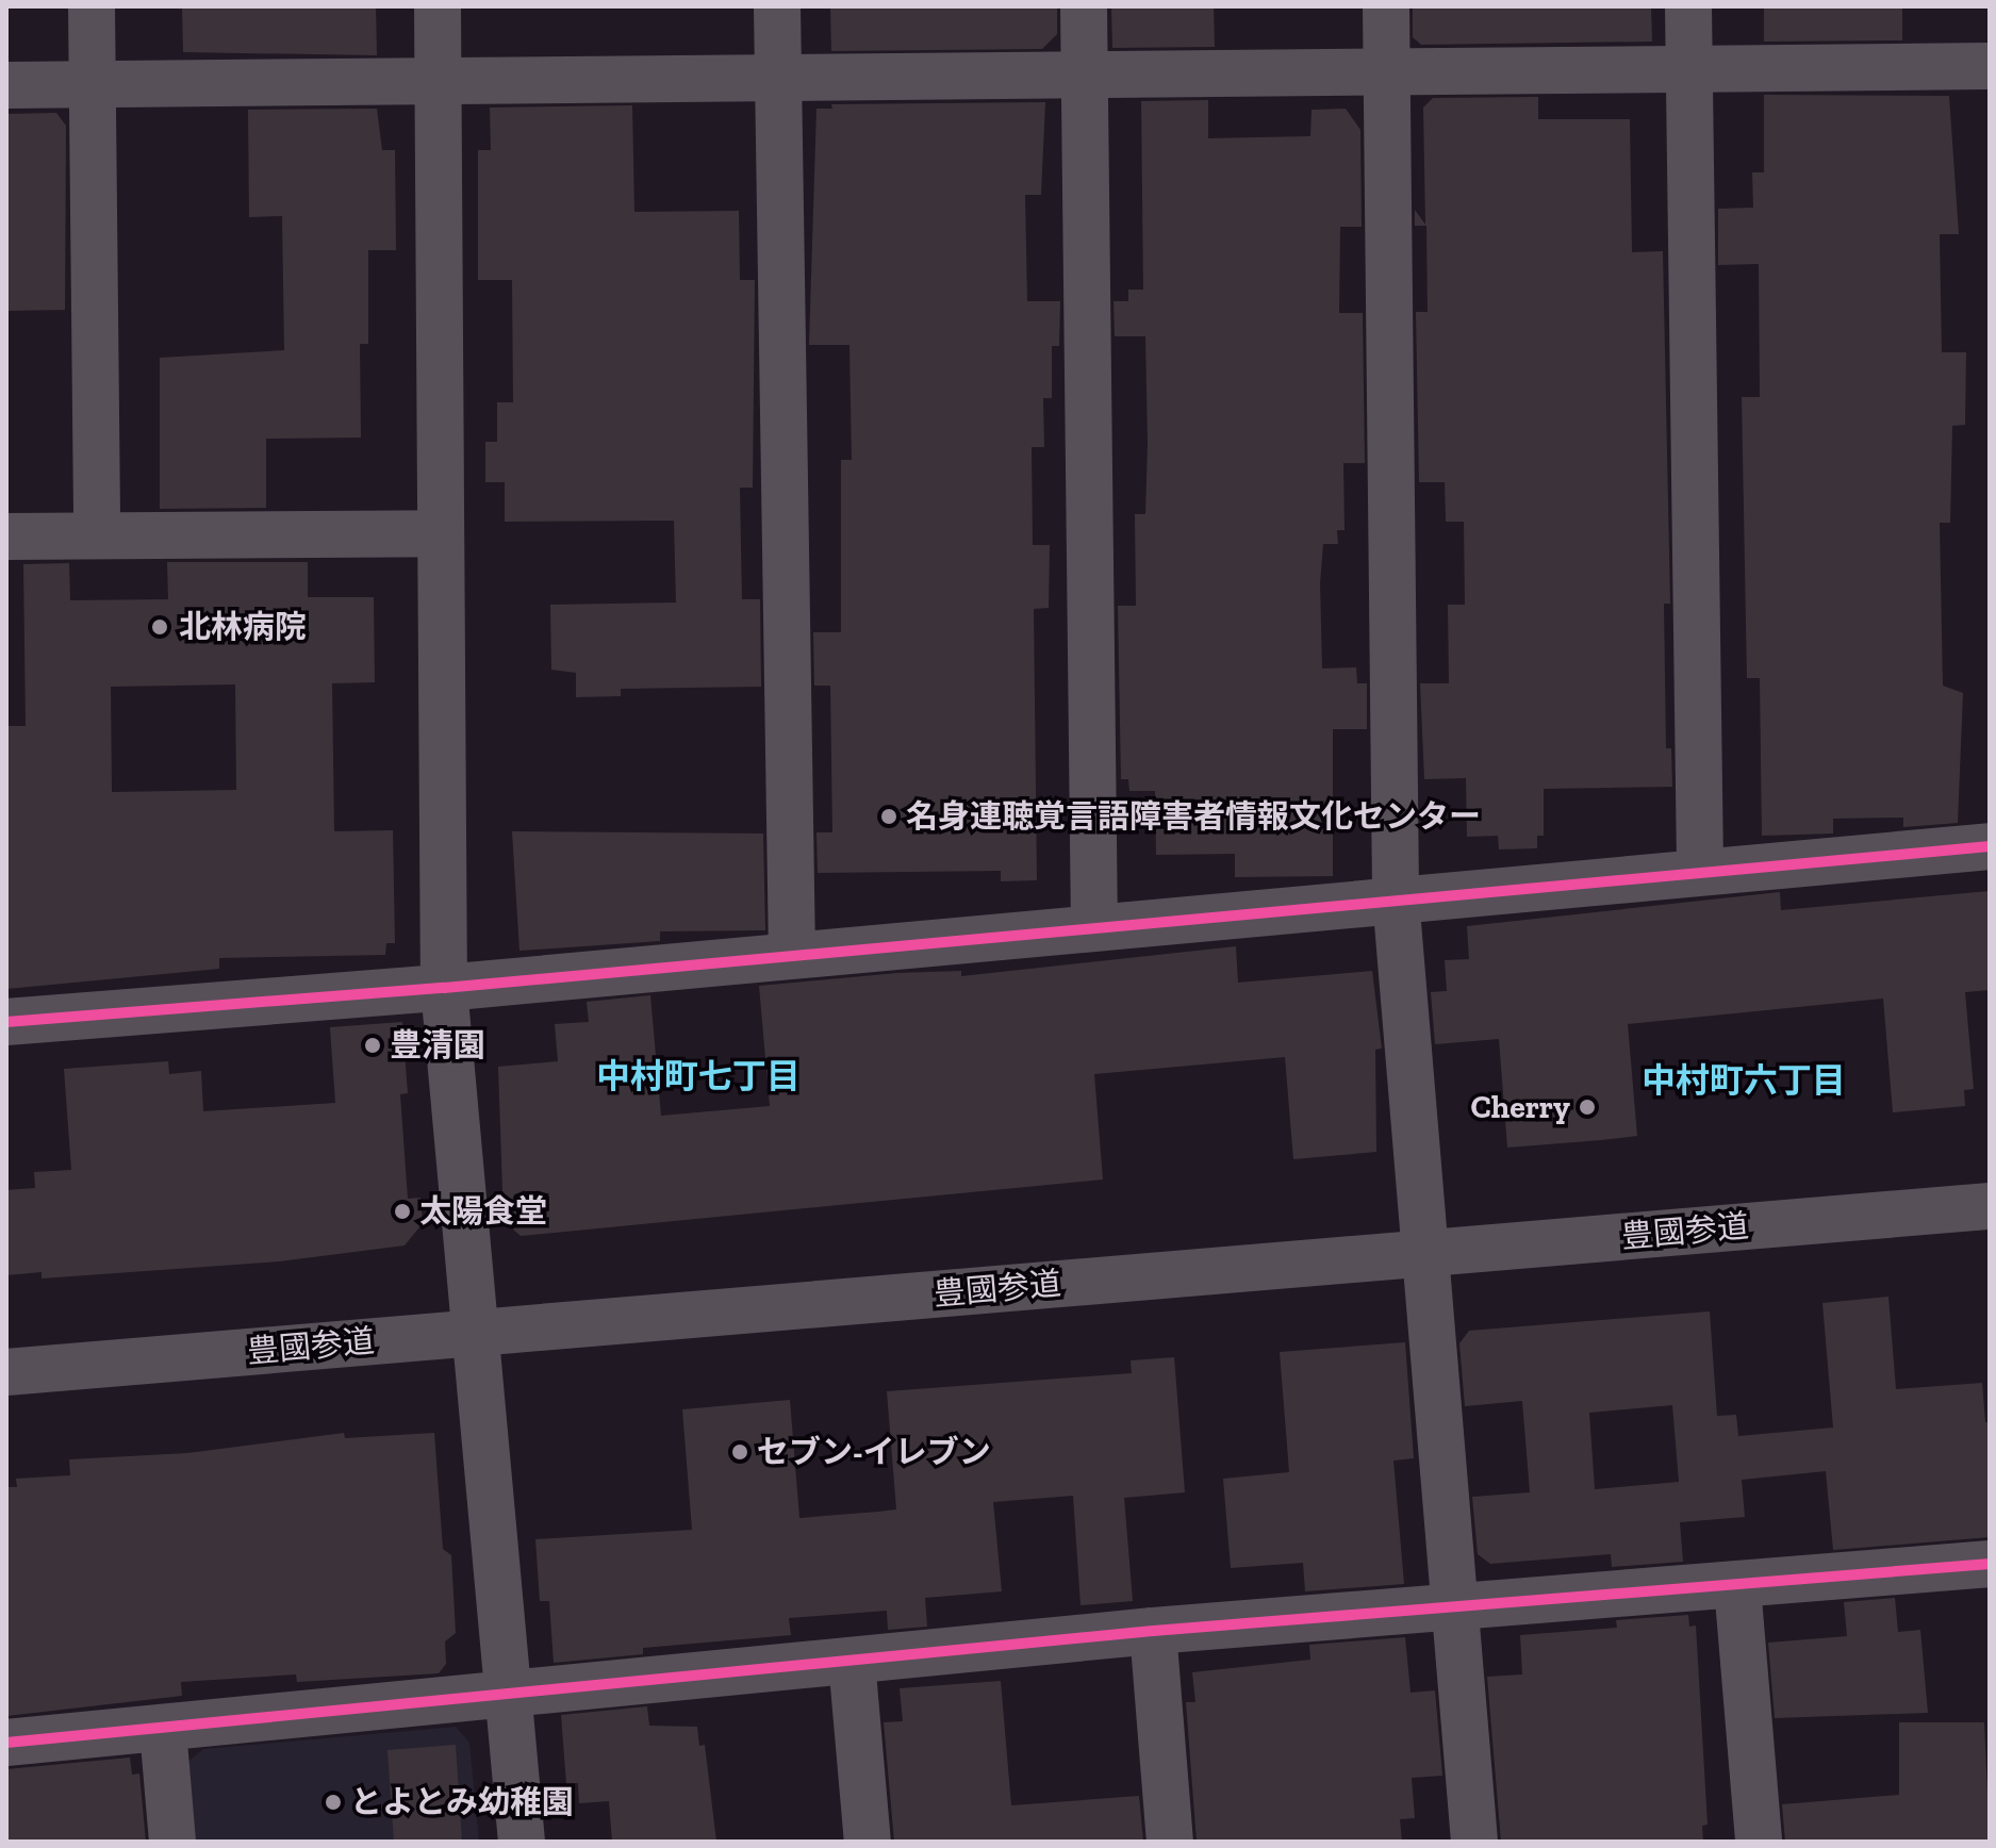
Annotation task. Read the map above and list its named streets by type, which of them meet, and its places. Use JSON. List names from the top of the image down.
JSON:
{
  "streets": {
    "street": ["豊國参道"]
  },
  "districts": ["中村町七丁目", "中村町六丁目"],
  "places": [
    "北林病院",
    "名身連聴覚言語障害者情報文化センター",
    "豊清園",
    "Cherry",
    "太陽食堂",
    "セブン-イレブン",
    "とよとみ幼稚園"
  ]
}
